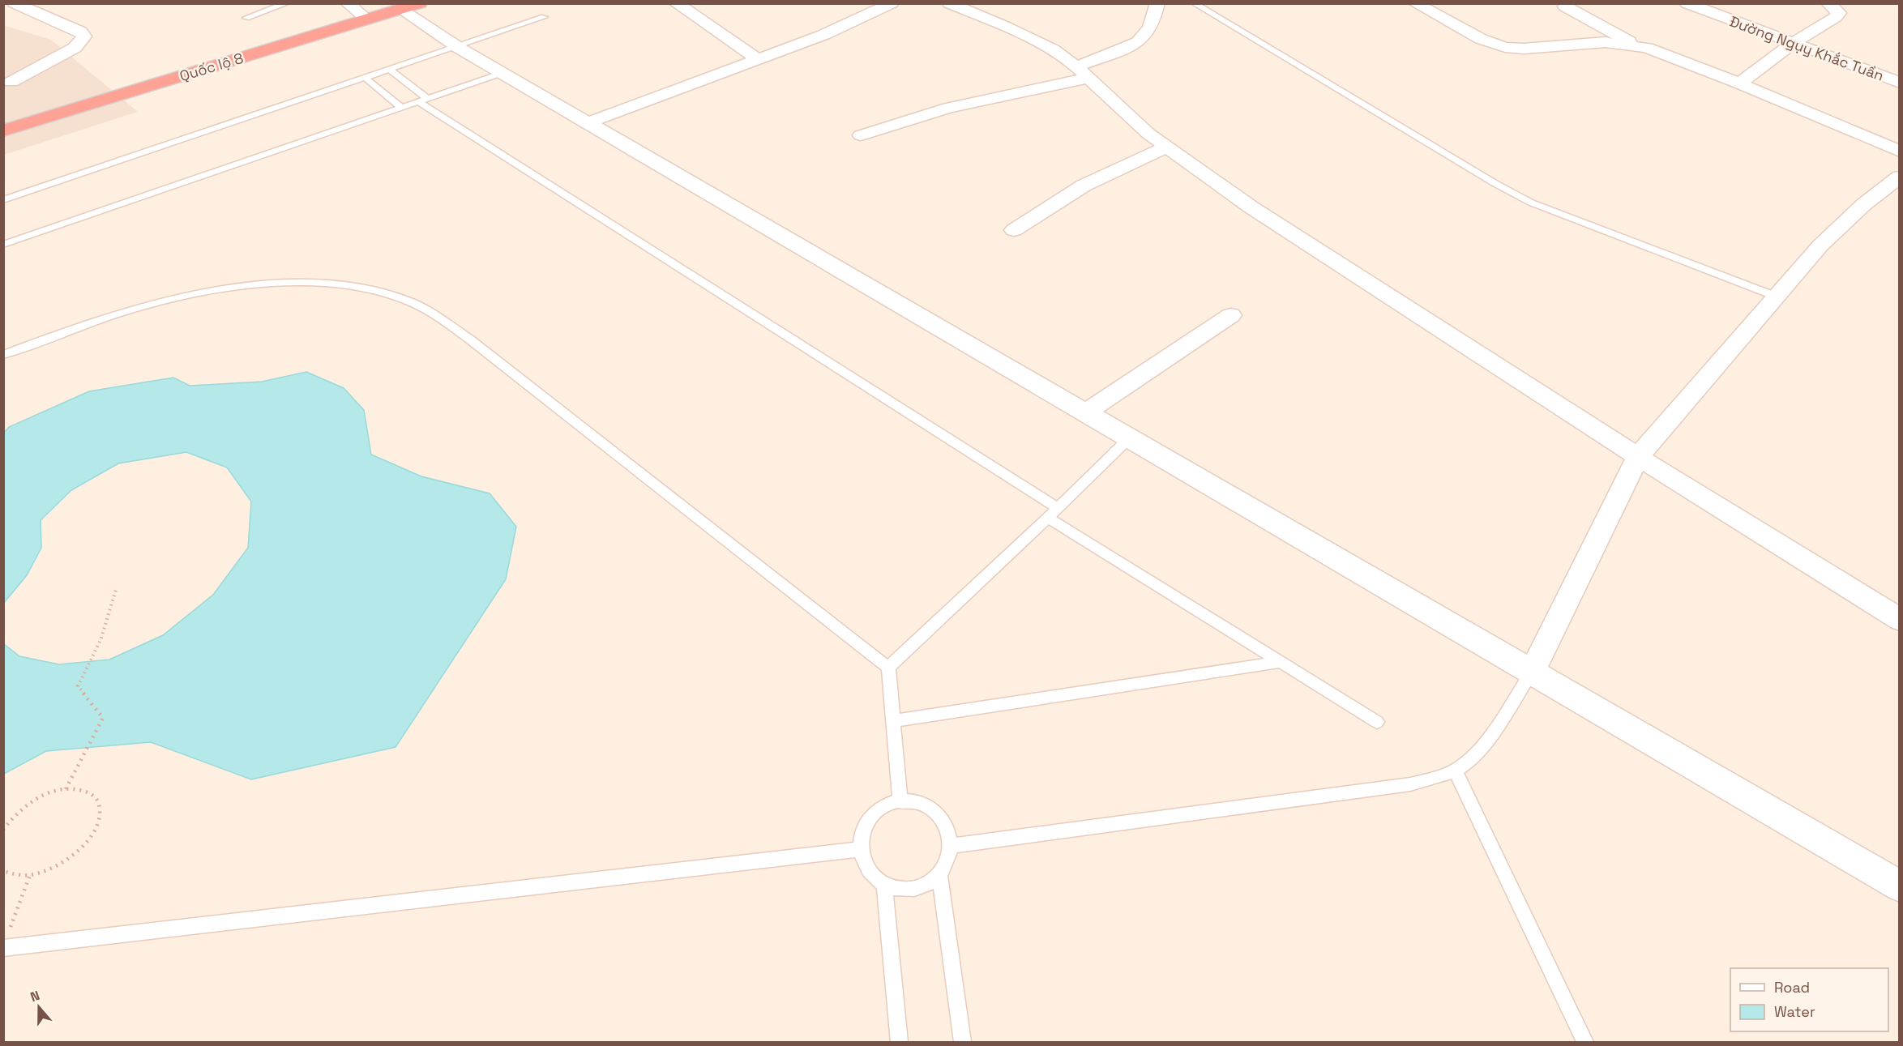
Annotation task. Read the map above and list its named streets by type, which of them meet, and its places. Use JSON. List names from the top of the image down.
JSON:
{
  "streets": {
    "highway": ["Quốc lộ 8"],
    "street": ["Đường Ngụy Khắc Tuần"]
  },
  "legend": ["Road", "Water"],
  "north": "top"
}
